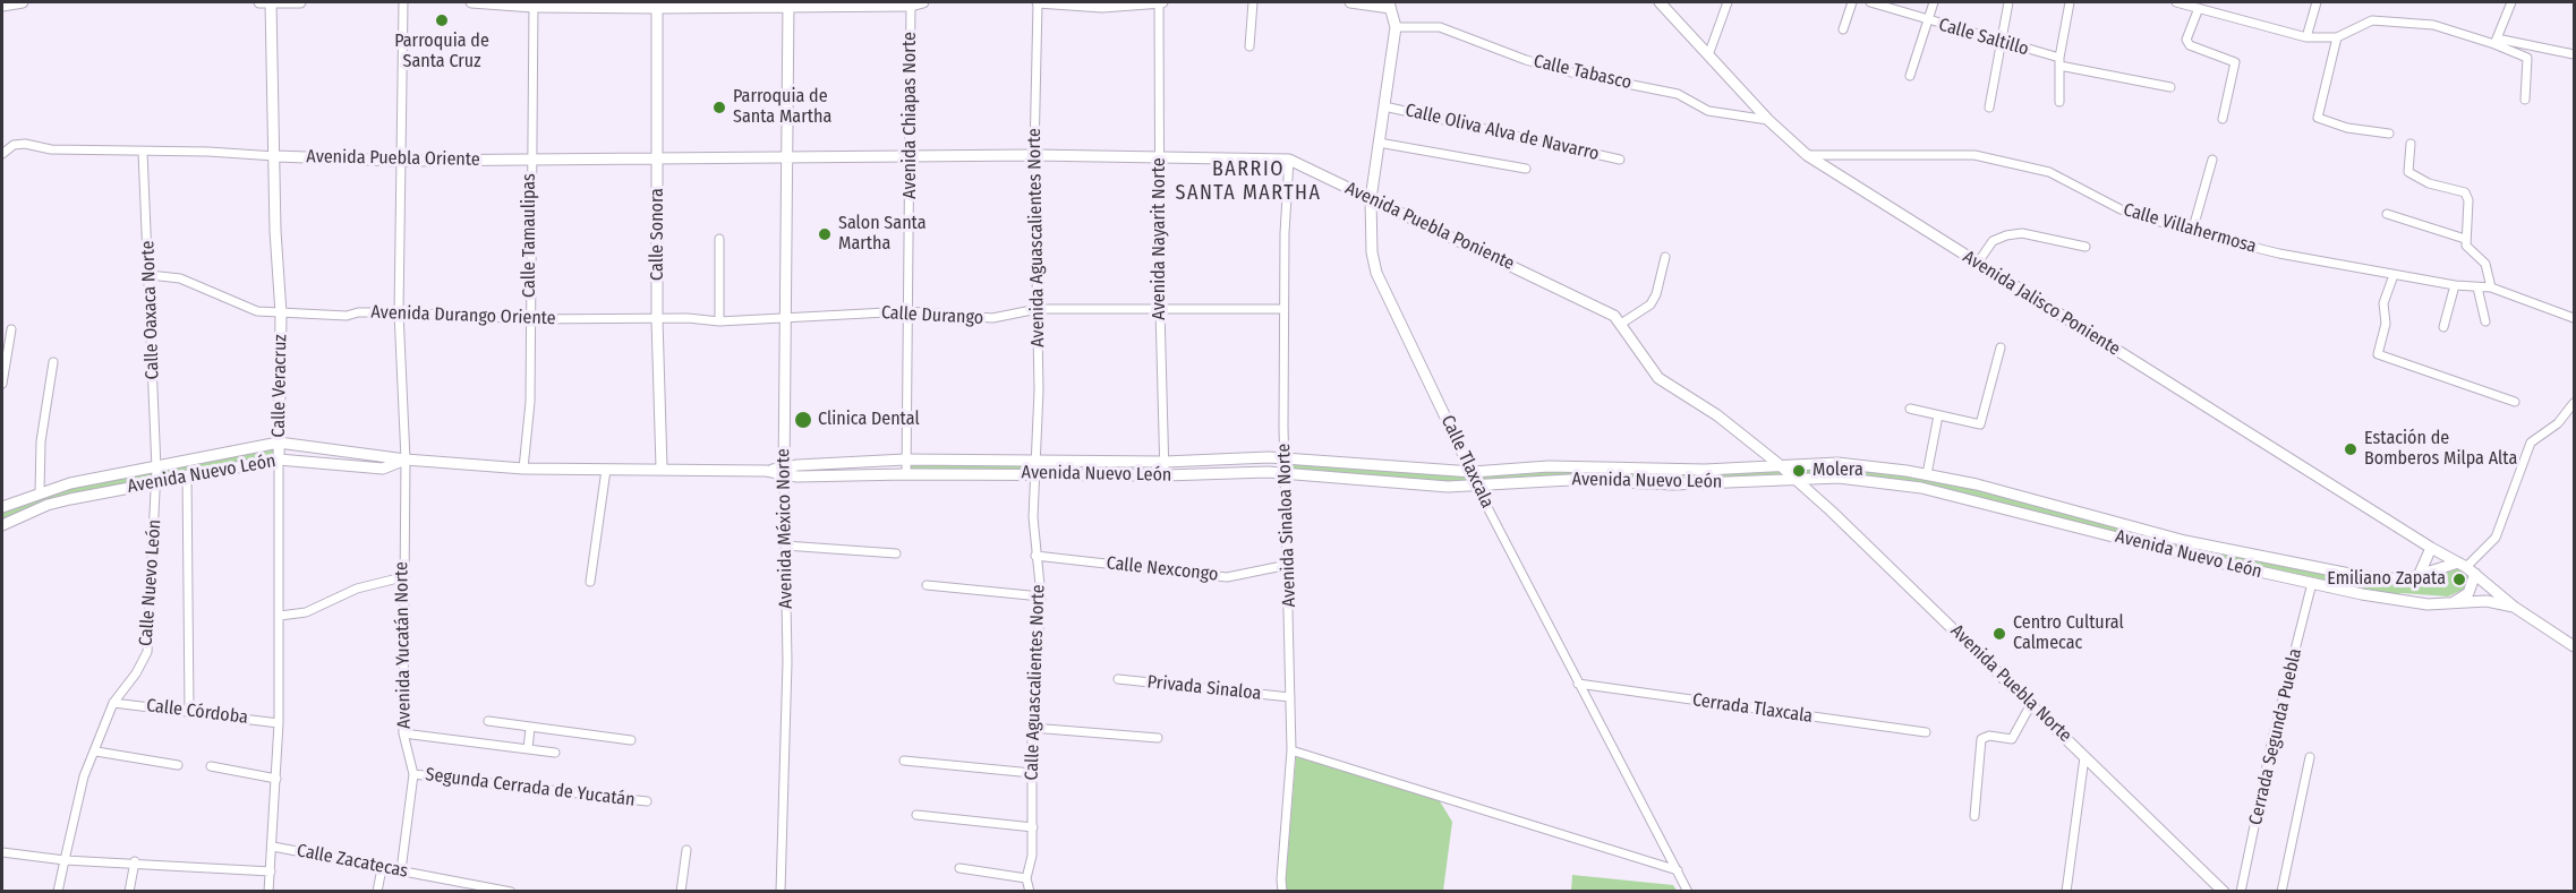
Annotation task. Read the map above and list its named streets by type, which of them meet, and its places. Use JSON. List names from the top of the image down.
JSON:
{
  "streets": {
    "street": [
      "Calle Saltillo",
      "Calle Tabasco",
      "Avenida Chiapas Norte",
      "Calle Oliva Alva de Navarro",
      "Avenida Puebla Oriente",
      "Avenida Puebla Poniente",
      "Calle Villahermosa",
      "Calle Sonora",
      "Calle Tamaulipas",
      "Avenida Aguascalientes Norte",
      "Avenida Nayarit Norte",
      "Avenida Jalisco Poniente",
      "Calle Oaxaca Norte",
      "Avenida Durango Oriente",
      "Calle Durango",
      "Calle Veracruz",
      "Calle Tlaxcala",
      "Avenida Nuevo León",
      "Avenida Sinaloa Norte",
      "Avenida México Norte",
      "Calle Nexcongo",
      "Calle Nuevo León",
      "Avenida Yucatán Norte",
      "Calle Aguascalientes Norte",
      "Avenida Puebla Norte",
      "Privada Sinaloa",
      "Cerrada Tlaxcala",
      "Calle Córdoba",
      "Cerrada Segunda Puebla",
      "Segunda Cerrada de Yucatán",
      "Calle Zacatecas"
    ]
  },
  "crossings": [
    ["Calle Tabasco", "Avenida Jalisco Poniente"],
    ["Calle Tabasco", "Calle Tlaxcala"],
    ["Avenida Chiapas Norte", "Avenida Puebla Poniente"],
    ["Avenida Chiapas Norte", "Calle Durango"],
    ["Avenida Chiapas Norte", "Avenida Nuevo León"],
    ["Calle Oliva Alva de Navarro", "Calle Tlaxcala"],
    ["Avenida Puebla Oriente", "Avenida Puebla Poniente"],
    ["Avenida Puebla Oriente", "Calle Sonora"],
    ["Avenida Puebla Oriente", "Calle Tamaulipas"],
    ["Avenida Puebla Oriente", "Calle Oaxaca Norte"],
    ["Avenida Puebla Oriente", "Calle Veracruz"],
    ["Avenida Puebla Oriente", "Avenida México Norte"],
    ["Avenida Puebla Oriente", "Avenida Yucatán Norte"],
    ["Avenida Puebla Poniente", "Avenida Aguascalientes Norte"],
    ["Avenida Puebla Poniente", "Avenida Nayarit Norte"],
    ["Avenida Puebla Poniente", "Calle Tlaxcala"],
    ["Avenida Puebla Poniente", "Avenida Nuevo León"],
    ["Avenida Puebla Poniente", "Avenida Sinaloa Norte"],
    ["Avenida Puebla Poniente", "Avenida México Norte"],
    ["Avenida Puebla Poniente", "Avenida Puebla Norte"],
    ["Calle Villahermosa", "Avenida Jalisco Poniente"],
    ["Calle Sonora", "Avenida Durango Oriente"],
    ["Calle Sonora", "Avenida Nuevo León"],
    ["Calle Tamaulipas", "Avenida Durango Oriente"],
    ["Calle Tamaulipas", "Avenida Nuevo León"],
    ["Avenida Aguascalientes Norte", "Calle Durango"],
    ["Avenida Aguascalientes Norte", "Avenida Nuevo León"],
    ["Avenida Aguascalientes Norte", "Calle Aguascalientes Norte"],
    ["Avenida Nayarit Norte", "Calle Durango"],
    ["Avenida Nayarit Norte", "Avenida Nuevo León"],
    ["Avenida Jalisco Poniente", "Avenida Nuevo León"],
    ["Calle Oaxaca Norte", "Avenida Durango Oriente"],
    ["Calle Oaxaca Norte", "Avenida Nuevo León"],
    ["Calle Oaxaca Norte", "Calle Nuevo León"],
    ["Avenida Durango Oriente", "Calle Durango"],
    ["Avenida Durango Oriente", "Calle Veracruz"],
    ["Avenida Durango Oriente", "Avenida México Norte"],
    ["Avenida Durango Oriente", "Avenida Yucatán Norte"],
    ["Calle Durango", "Avenida Sinaloa Norte"],
    ["Calle Durango", "Avenida México Norte"],
    ["Calle Veracruz", "Avenida Nuevo León"],
    ["Calle Veracruz", "Calle Córdoba"],
    ["Calle Veracruz", "Calle Zacatecas"],
    ["Calle Tlaxcala", "Avenida Nuevo León"],
    ["Calle Tlaxcala", "Cerrada Tlaxcala"],
    ["Avenida Nuevo León", "Avenida Sinaloa Norte"],
    ["Avenida Nuevo León", "Avenida México Norte"],
    ["Avenida Nuevo León", "Calle Nuevo León"],
    ["Avenida Nuevo León", "Avenida Yucatán Norte"],
    ["Avenida Nuevo León", "Calle Aguascalientes Norte"],
    ["Avenida Nuevo León", "Avenida Puebla Norte"],
    ["Avenida Nuevo León", "Cerrada Segunda Puebla"],
    ["Avenida Sinaloa Norte", "Calle Nexcongo"],
    ["Avenida Sinaloa Norte", "Privada Sinaloa"],
    ["Calle Nexcongo", "Calle Aguascalientes Norte"],
    ["Calle Nuevo León", "Calle Córdoba"],
    ["Avenida Yucatán Norte", "Segunda Cerrada de Yucatán"],
    ["Avenida Yucatán Norte", "Calle Zacatecas"]
  ],
  "districts": ["BARRIO SANTA MARTHA"],
  "places": [
    "Parroquia de Santa Cruz",
    "Parroquia de Santa Martha",
    "Salon Santa Martha",
    "Clinica Dental",
    "Estación de Bomberos Milpa Alta",
    "Molera",
    "Emiliano Zapata",
    "Centro Cultural Calmecac"
  ]
}
